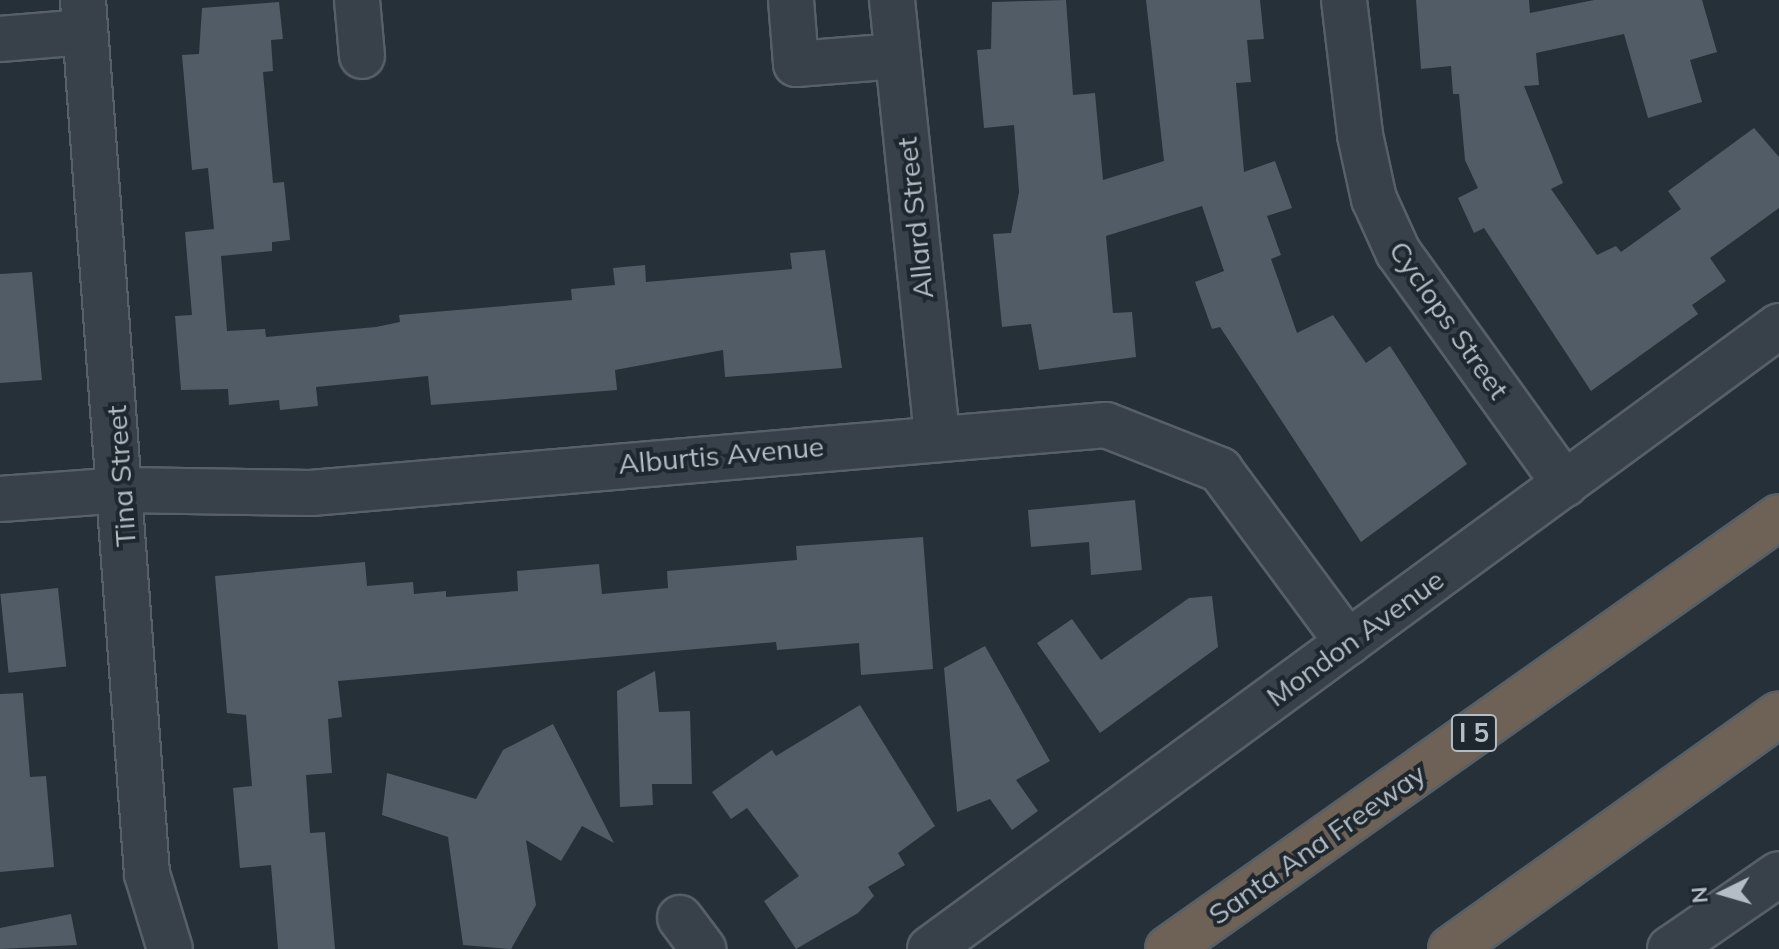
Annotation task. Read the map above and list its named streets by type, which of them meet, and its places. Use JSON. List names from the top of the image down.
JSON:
{
  "streets": {
    "highway": ["I 5", "Santa Ana Freeway"],
    "street": [
      "Allard Street",
      "Cyclops Street",
      "Alburtis Avenue",
      "Tina Street",
      "Mondon Avenue"
    ]
  },
  "crossings": [
    ["Allard Street", "Alburtis Avenue"],
    ["Cyclops Street", "Mondon Avenue"],
    ["Alburtis Avenue", "Tina Street"],
    ["Alburtis Avenue", "Mondon Avenue"]
  ],
  "north": "left"
}
